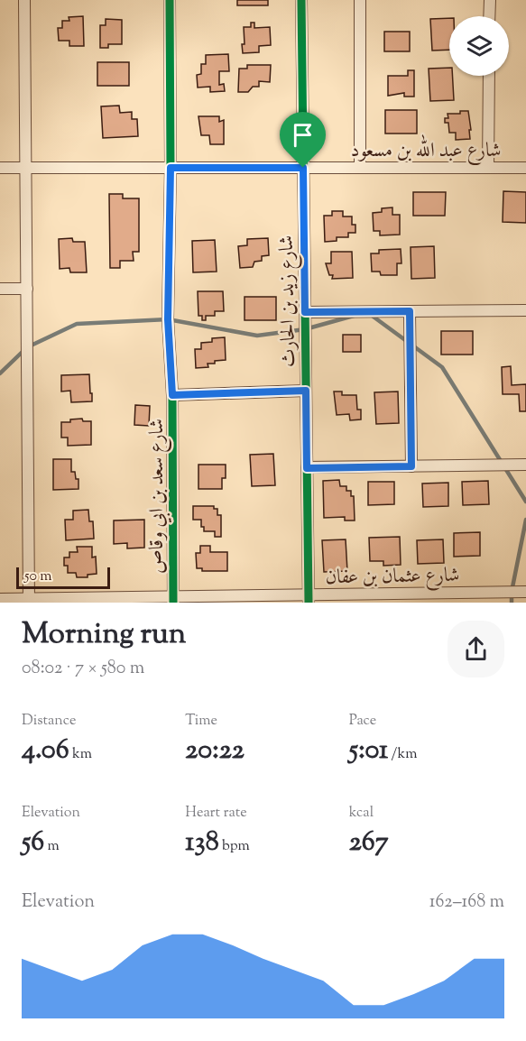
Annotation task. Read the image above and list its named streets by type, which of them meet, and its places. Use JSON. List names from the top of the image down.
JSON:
{
  "streets": {
    "street": [
      "شارع عبد الله بن مسعود",
      "شارع زيد بن الحارث",
      "شارع سعد بن ابي وقاص",
      "شارع عثمان بن عفان"
    ]
  },
  "crossings": [
    ["شارع عبد الله بن مسعود", "شارع زيد بن الحارث"],
    ["شارع عبد الله بن مسعود", "شارع سعد بن ابي وقاص"],
    ["شارع زيد بن الحارث", "شارع عثمان بن عفان"],
    ["شارع سعد بن ابي وقاص", "شارع عثمان بن عفان"]
  ],
  "scale_bar": "50 m",
  "page": {
    "scale": "50 m",
    "heading": ["Morning run", "08:02 · 7 × 580 m"],
    "stats": [
      ["Distance", "4.06 km"],
      ["Time", "20:22"],
      ["Pace", "5:01 /km"],
      ["Elevation", "56 m"],
      ["Heart rate", "138 bpm"],
      ["kcal", "267"]
    ],
    "chart": ["Elevation", "162–168 m"]
  }
}
